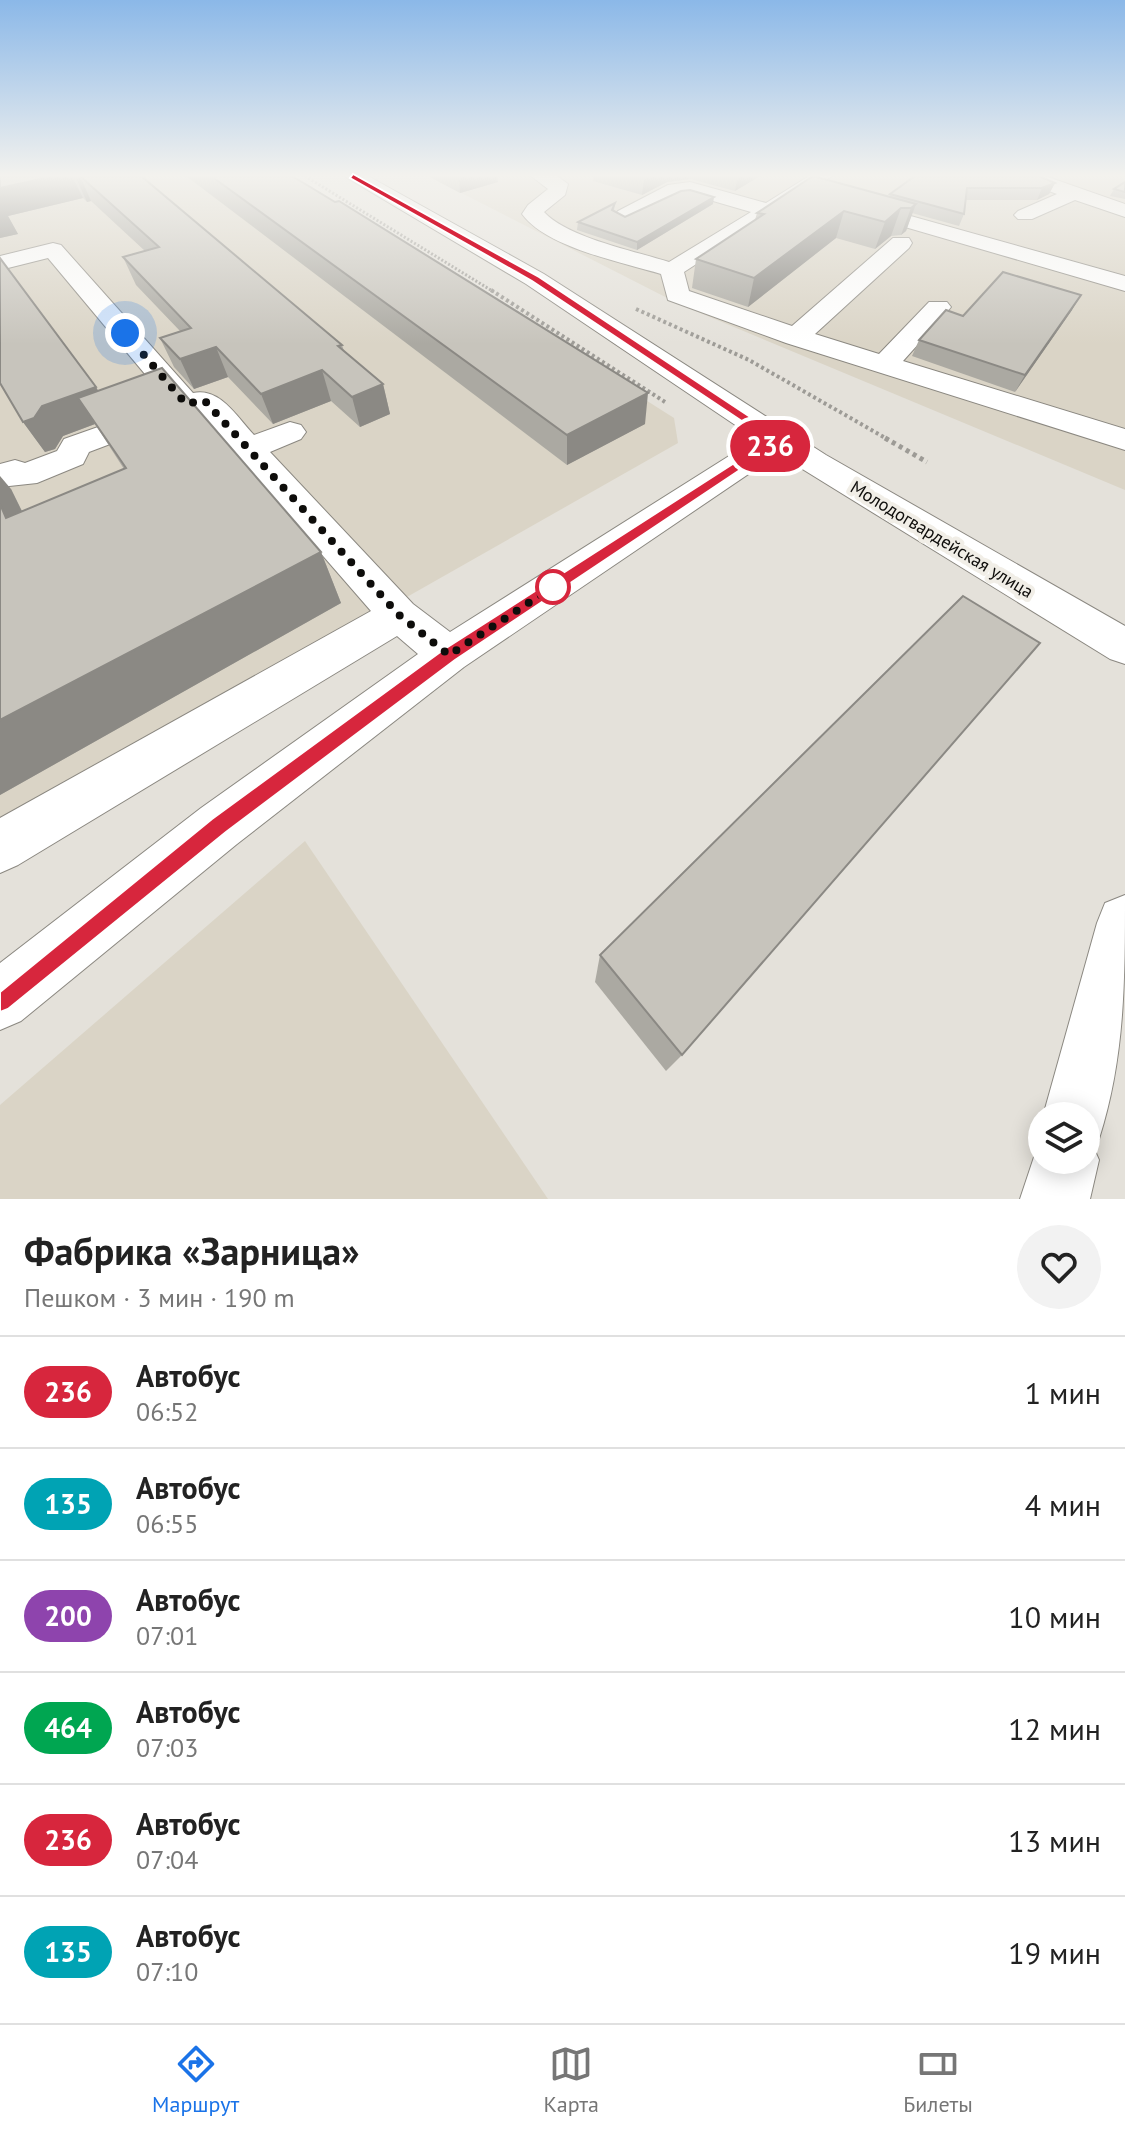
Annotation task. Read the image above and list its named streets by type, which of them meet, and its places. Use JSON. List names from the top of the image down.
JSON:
{
  "streets": {
    "street": ["Молодогвардейская улица"]
  },
  "lines": ["bus line 236"],
  "page": {
    "on_map": "236",
    "heading": ["Фабрика «Зарница»", "Пешком · 3 мин · 190 m"],
    "list": [
      {
        "mark": "236",
        "name": "Автобус",
        "note": "06:52",
        "value": "1 мин"
      },
      {
        "mark": "135",
        "name": "Автобус",
        "note": "06:55",
        "value": "4 мин"
      },
      {
        "mark": "200",
        "name": "Автобус",
        "note": "07:01",
        "value": "10 мин"
      },
      {
        "mark": "464",
        "name": "Автобус",
        "note": "07:03",
        "value": "12 мин"
      },
      {
        "mark": "236",
        "name": "Автобус",
        "note": "07:04",
        "value": "13 мин"
      },
      {
        "mark": "135",
        "name": "Автобус",
        "note": "07:10",
        "value": "19 мин"
      }
    ],
    "tabs": ["Маршрут", "Карта", "Билеты"]
  }
}
